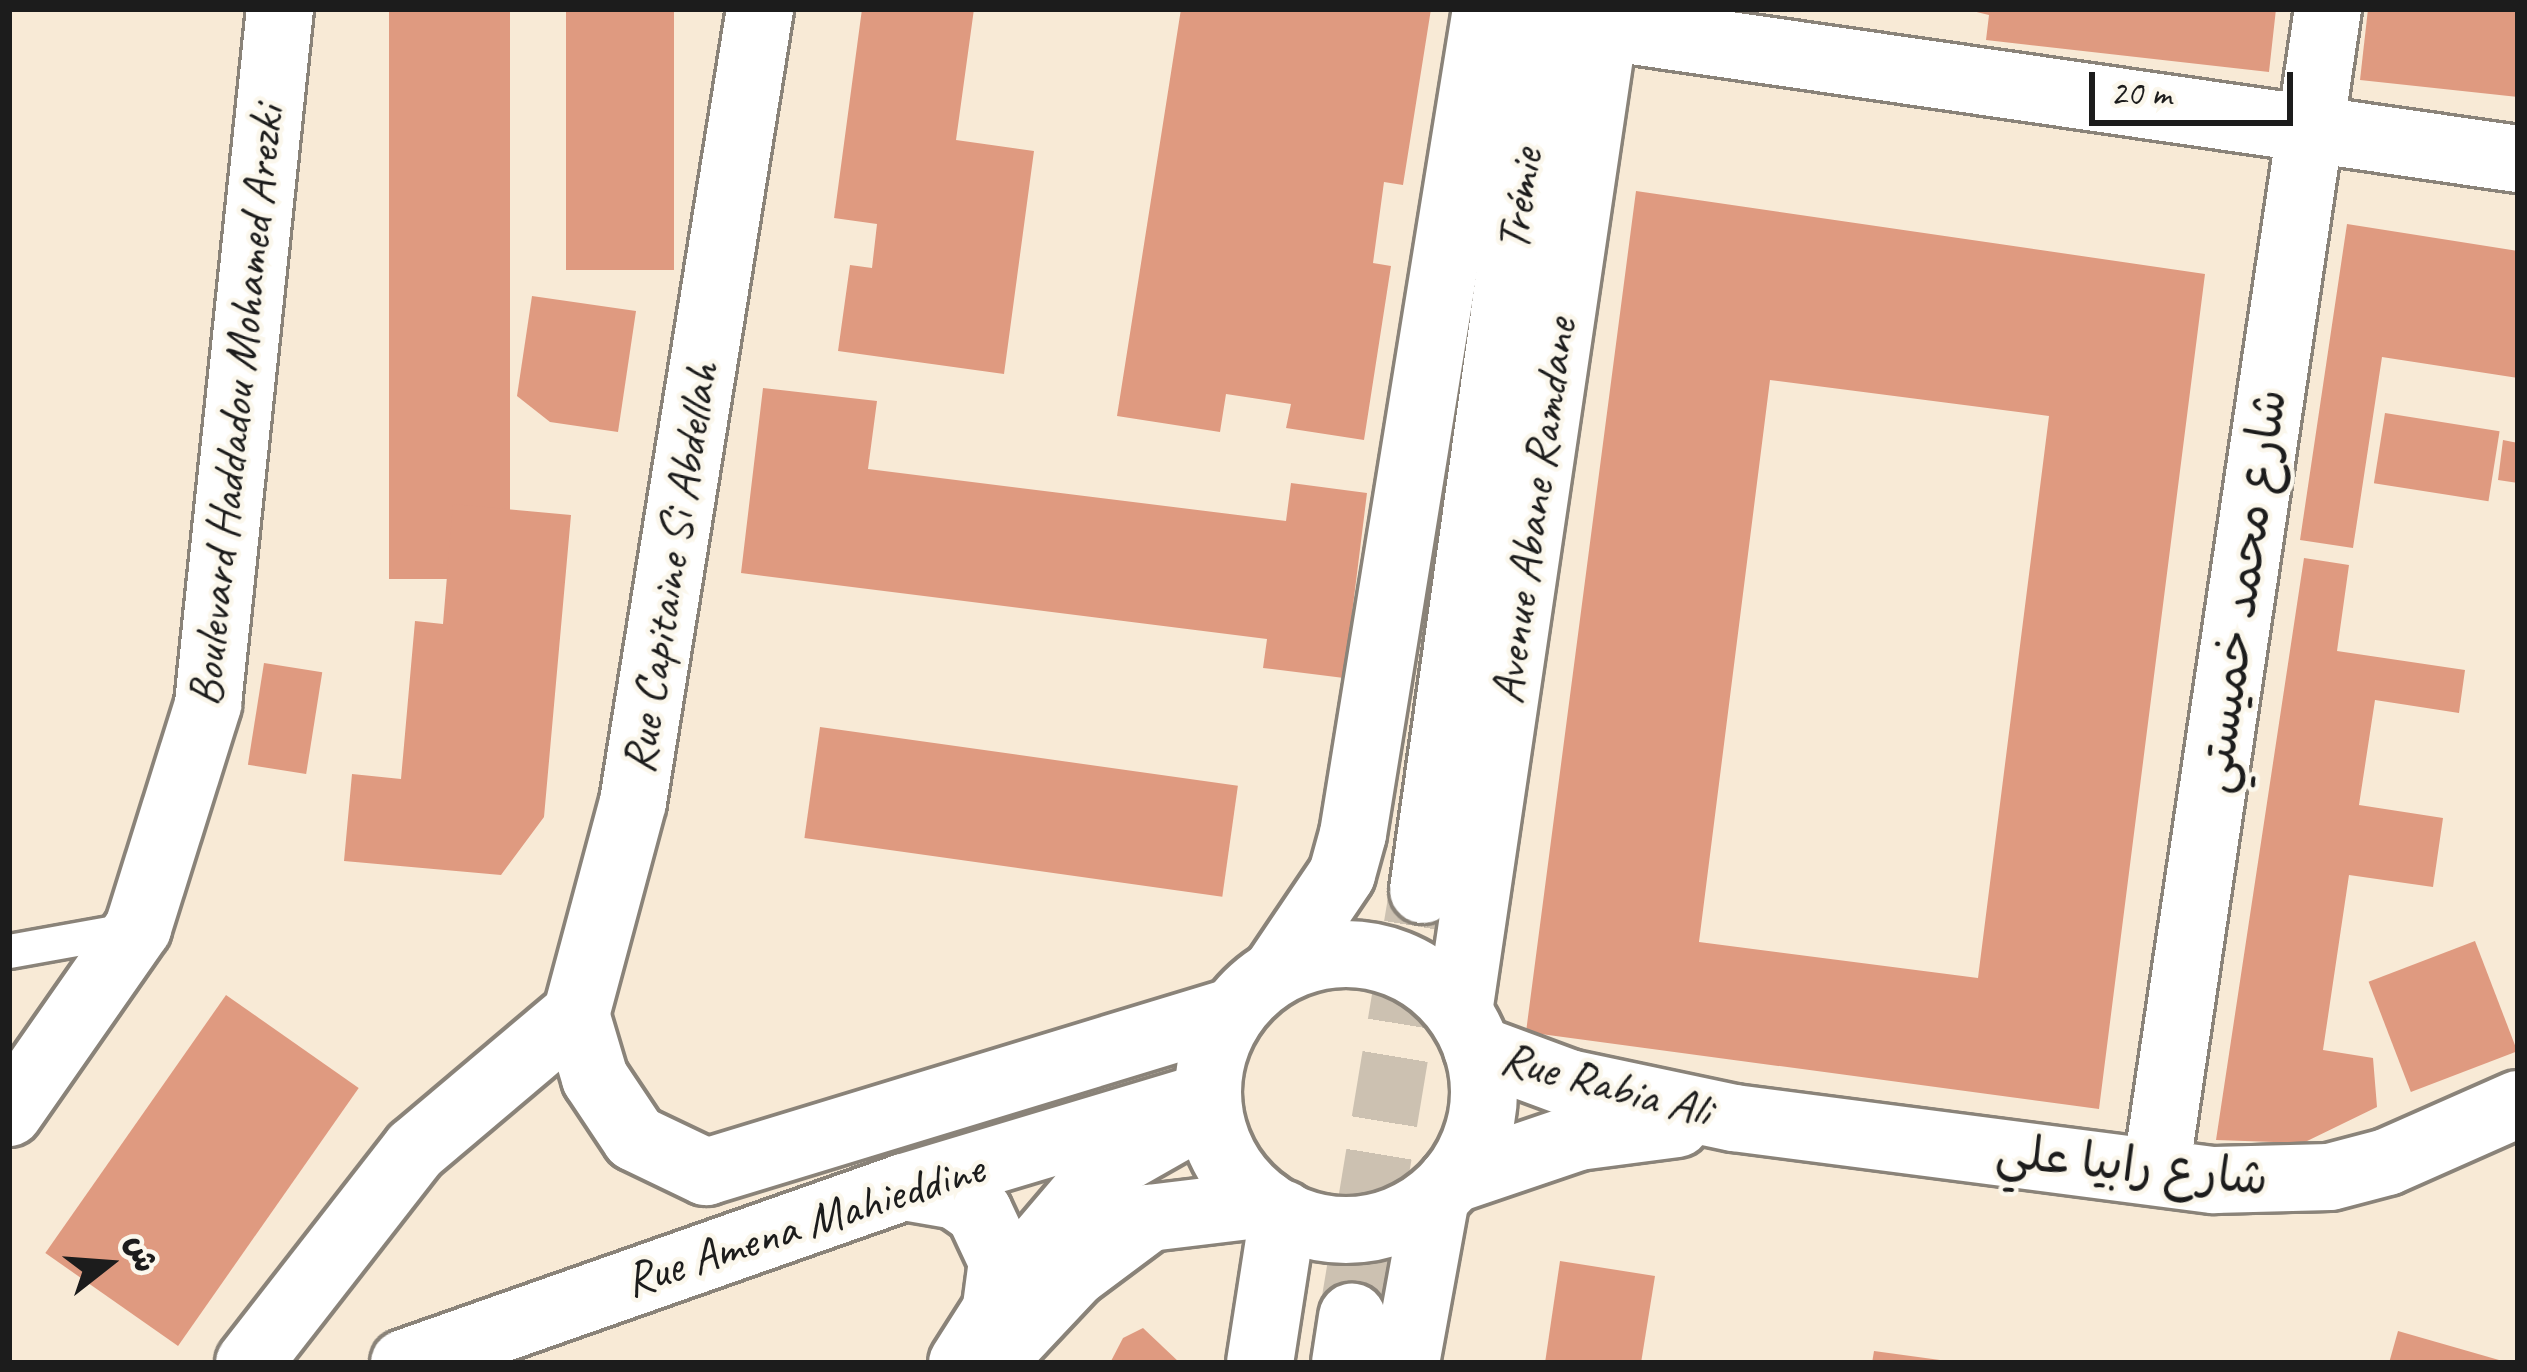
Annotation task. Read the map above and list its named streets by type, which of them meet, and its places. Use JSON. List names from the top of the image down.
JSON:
{
  "streets": {
    "street": [
      "Trémie",
      "Boulevard Haddadou Mohamed Arezki",
      "Avenue Abane Ramdane",
      "Rue Capitaine Si Abdellah",
      "شارع محمد خميستي",
      "Rue Rabia Ali",
      "شارع رابيا علي",
      "Rue Amena Mahieddine"
    ]
  },
  "crossings": [
    ["Trémie", "Avenue Abane Ramdane"],
    ["Avenue Abane Ramdane", "Rue Rabia Ali"],
    ["Avenue Abane Ramdane", "Rue Amena Mahieddine"],
    ["شارع محمد خميستي", "شارع رابيا علي"],
    ["Rue Rabia Ali", "شارع رابيا علي"],
    ["Rue Rabia Ali", "Rue Amena Mahieddine"]
  ],
  "scale_bar": "20 m",
  "north": "right"
}
